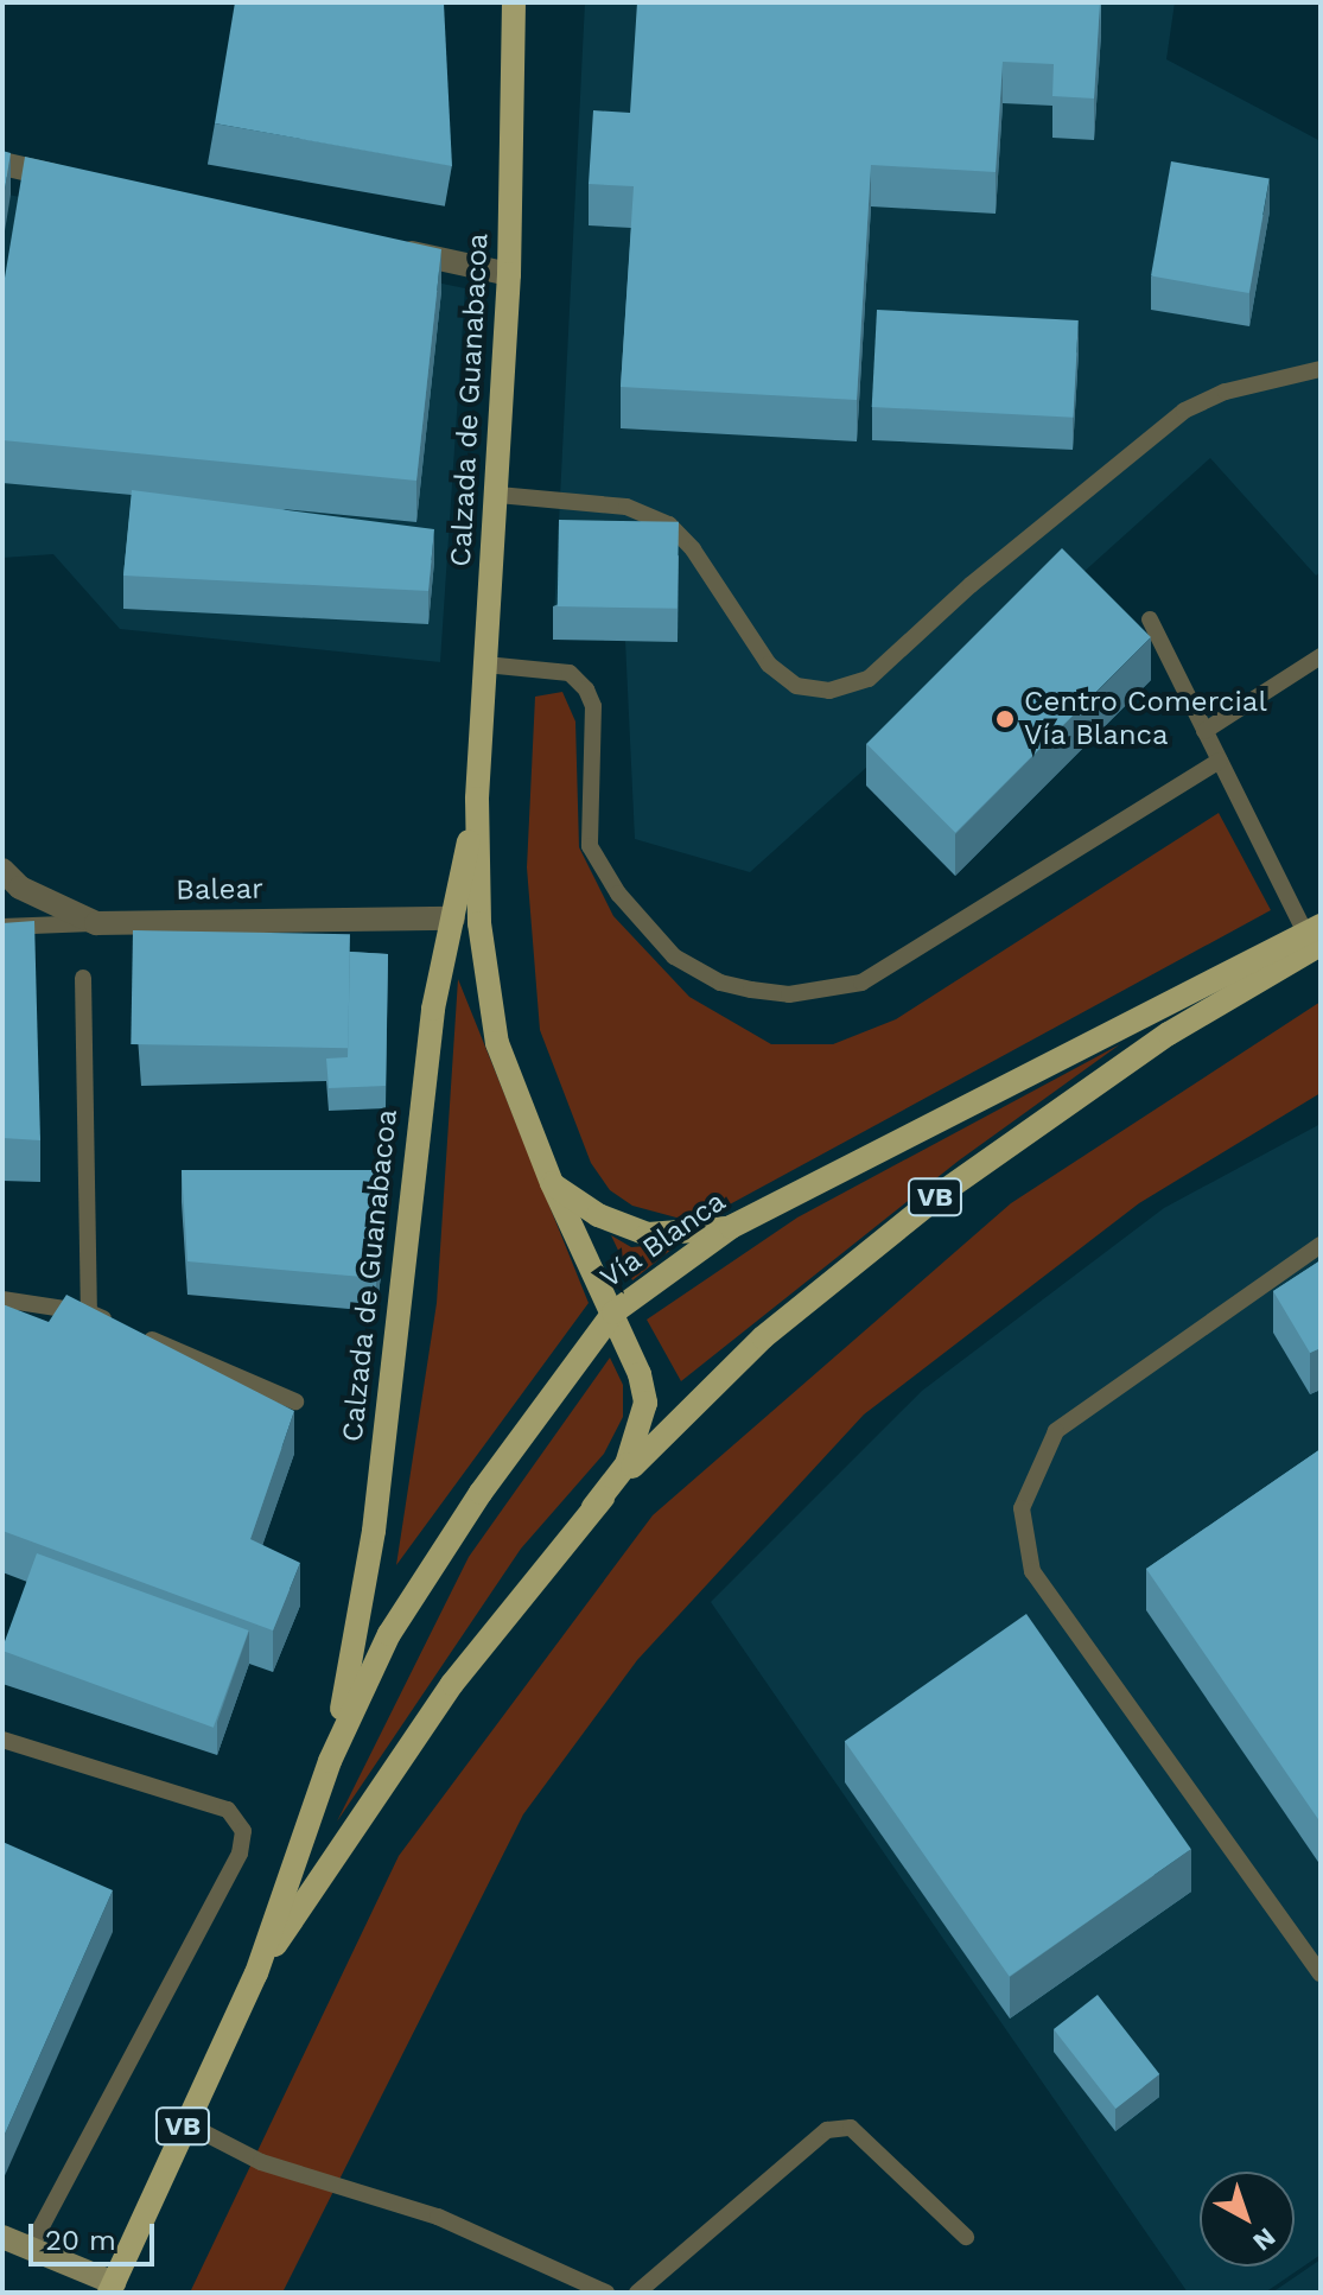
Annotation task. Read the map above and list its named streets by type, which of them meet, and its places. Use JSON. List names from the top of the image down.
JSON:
{
  "streets": {
    "main road": ["Calzada de Guanabacoa", "VB", "Vía Blanca"],
    "street": ["Balear"]
  },
  "crossings": [
    ["Calzada de Guanabacoa", "Balear"],
    ["Calzada de Guanabacoa", "Vía Blanca"]
  ],
  "places": ["Centro Comercial Vía Blanca"],
  "scale_bar": "20 m",
  "north": "bottom right"
}
